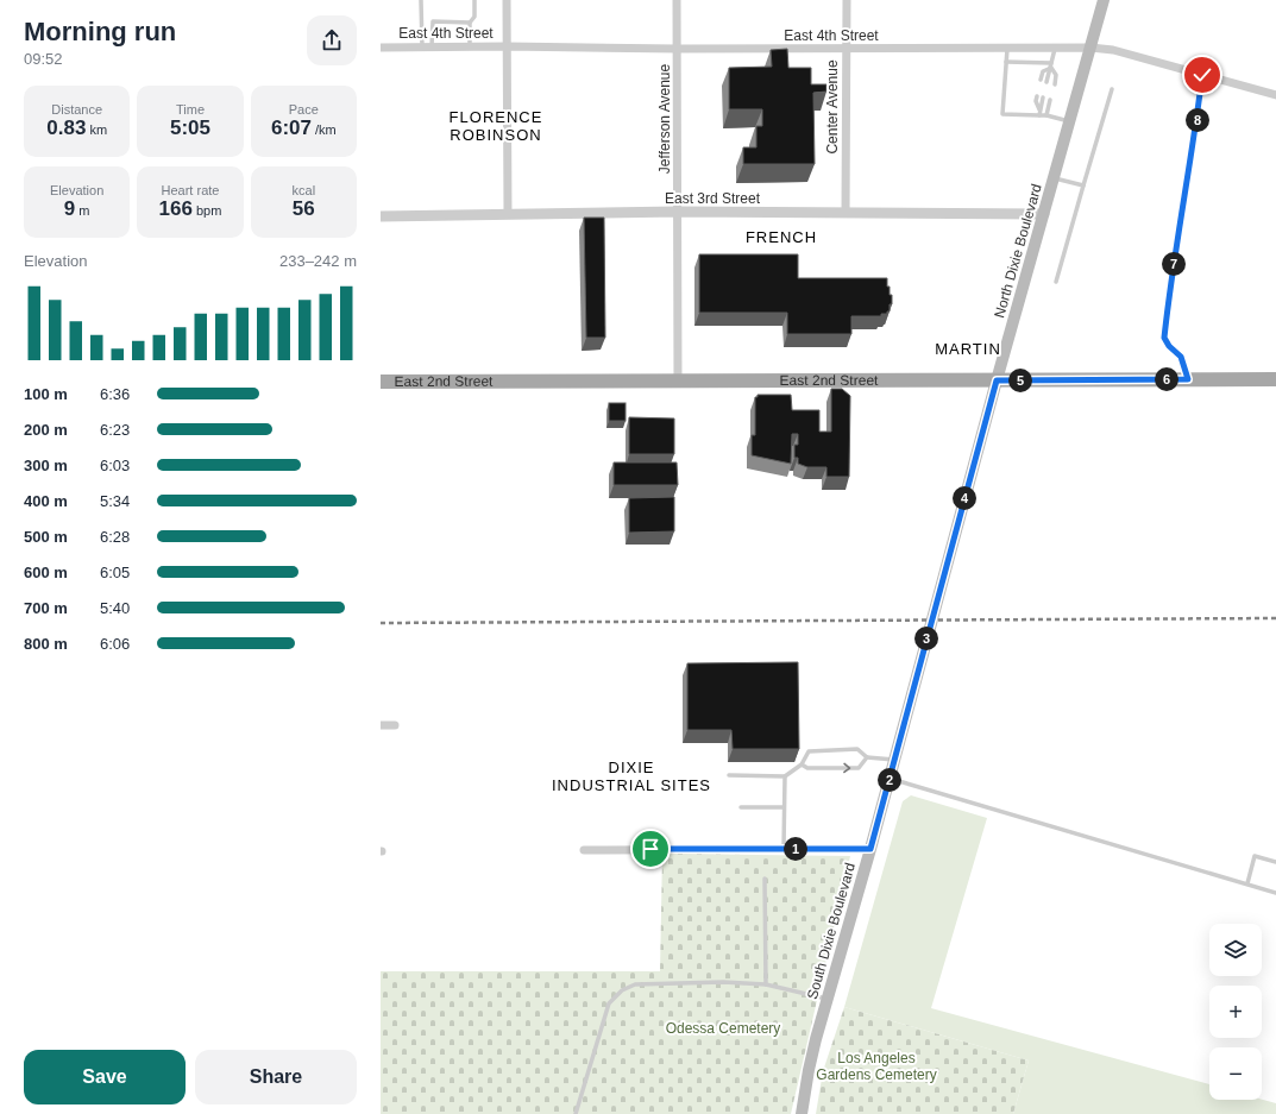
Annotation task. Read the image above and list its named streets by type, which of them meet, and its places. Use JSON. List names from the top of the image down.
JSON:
{
  "streets": {
    "main road": ["North Dixie Boulevard", "East 2nd Street", "South Dixie Boulevard"],
    "street": [
      "East 4th Street",
      "Center Avenue",
      "Jefferson Avenue",
      "East 3rd Street"
    ]
  },
  "crossings": [
    ["East 4th Street", "Center Avenue"],
    ["East 4th Street", "Jefferson Avenue"],
    ["East 4th Street", "North Dixie Boulevard"],
    ["Center Avenue", "East 3rd Street"],
    ["Jefferson Avenue", "East 3rd Street"],
    ["Jefferson Avenue", "East 2nd Street"],
    ["East 3rd Street", "North Dixie Boulevard"],
    ["North Dixie Boulevard", "East 2nd Street"],
    ["North Dixie Boulevard", "South Dixie Boulevard"]
  ],
  "districts": [
    "FLORENCE ROBINSON",
    "FRENCH",
    "MARTIN",
    "DIXIE INDUSTRIAL SITES"
  ],
  "parks": ["Odessa Cemetery", "Los Angeles Gardens Cemetery"],
  "page": {
    "heading": ["Morning run", "09:52"],
    "stats": [
      ["Distance", "0.83 km"],
      ["Time", "5:05"],
      ["Pace", "6:07 /km"],
      ["Elevation", "9 m"],
      ["Heart rate", "166 bpm"],
      ["kcal", "56"]
    ],
    "pins": [
      "8",
      "7",
      "6",
      "5",
      "4",
      "3",
      "2",
      "1"
    ],
    "chart": ["Elevation", "233–242 m"],
    "list": [
      {
        "name": "100 m",
        "note": "6:36"
      },
      {
        "name": "200 m",
        "note": "6:23"
      },
      {
        "name": "300 m",
        "note": "6:03"
      },
      {
        "name": "400 m",
        "note": "5:34"
      },
      {
        "name": "500 m",
        "note": "6:28"
      },
      {
        "name": "600 m",
        "note": "6:05"
      },
      {
        "name": "700 m",
        "note": "5:40"
      },
      {
        "name": "800 m",
        "note": "6:06"
      }
    ],
    "map_buttons": ["+", "−"],
    "buttons": ["Save", "Share"]
  }
}
